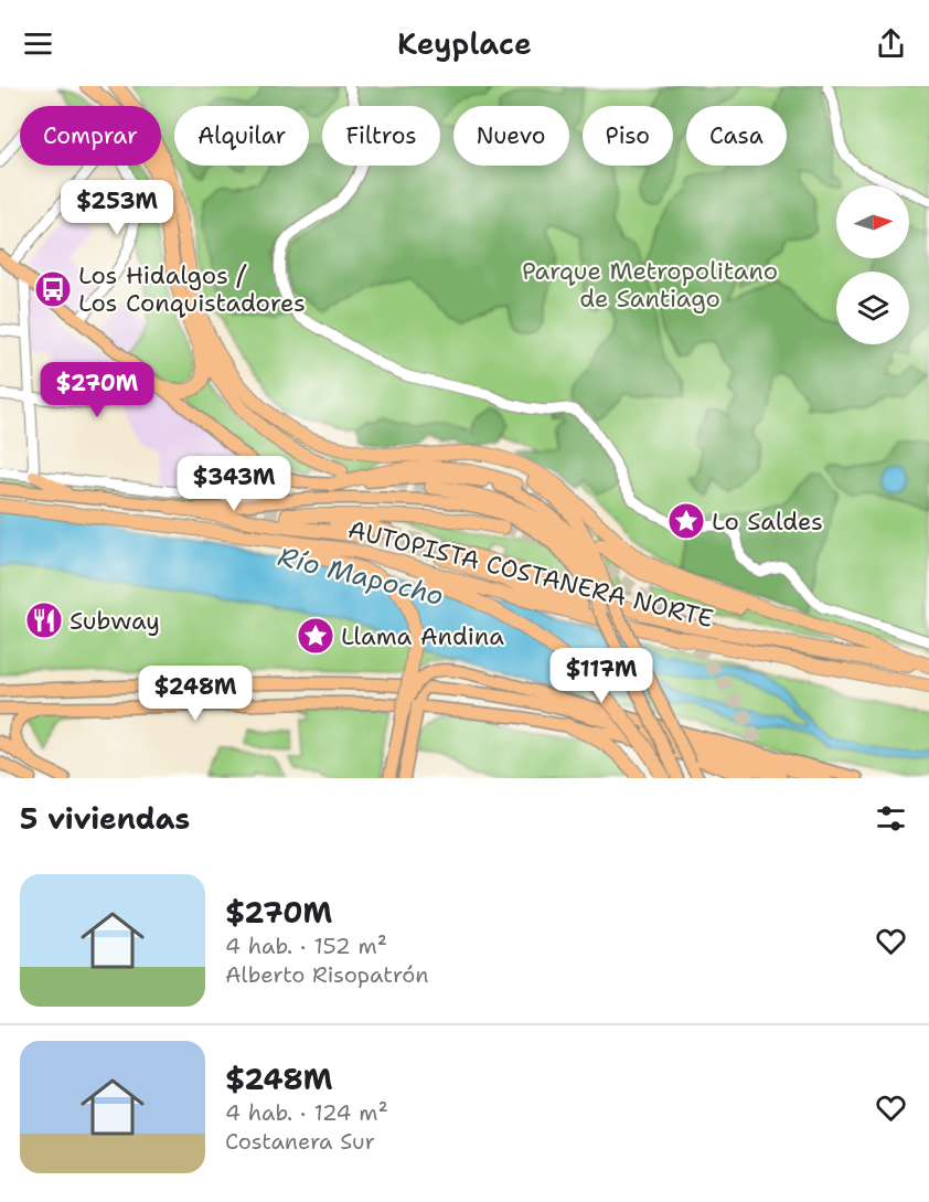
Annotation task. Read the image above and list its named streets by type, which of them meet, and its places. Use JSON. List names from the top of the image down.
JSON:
{
  "streets": {
    "highway": ["AUTOPISTA COSTANERA NORTE"]
  },
  "water": ["Río Mapocho"],
  "parks": ["Parque Metropolitano de Santiago"],
  "places": {
    "bus stop": ["Los Hidalgos / Los Conquistadores"],
    "place": ["Lo Saldes", "Llama Andina"],
    "restaurant": ["Subway"]
  },
  "north": "right",
  "page": {
    "header": "Keyplace",
    "chip": [
      "Comprar",
      "Alquilar",
      "Filtros",
      "Nuevo",
      "Piso",
      "Casa"
    ],
    "price": [
      "$253M",
      "$270M",
      "$343M",
      "$117M",
      "$248M"
    ],
    "heading": "5 viviendas",
    "list": [
      {
        "name": "$270M",
        "note": "4 hab. · 152 m² · Alberto Risopatrón"
      },
      {
        "name": "$248M",
        "note": "4 hab. · 124 m² · Costanera Sur"
      }
    ]
  }
}
